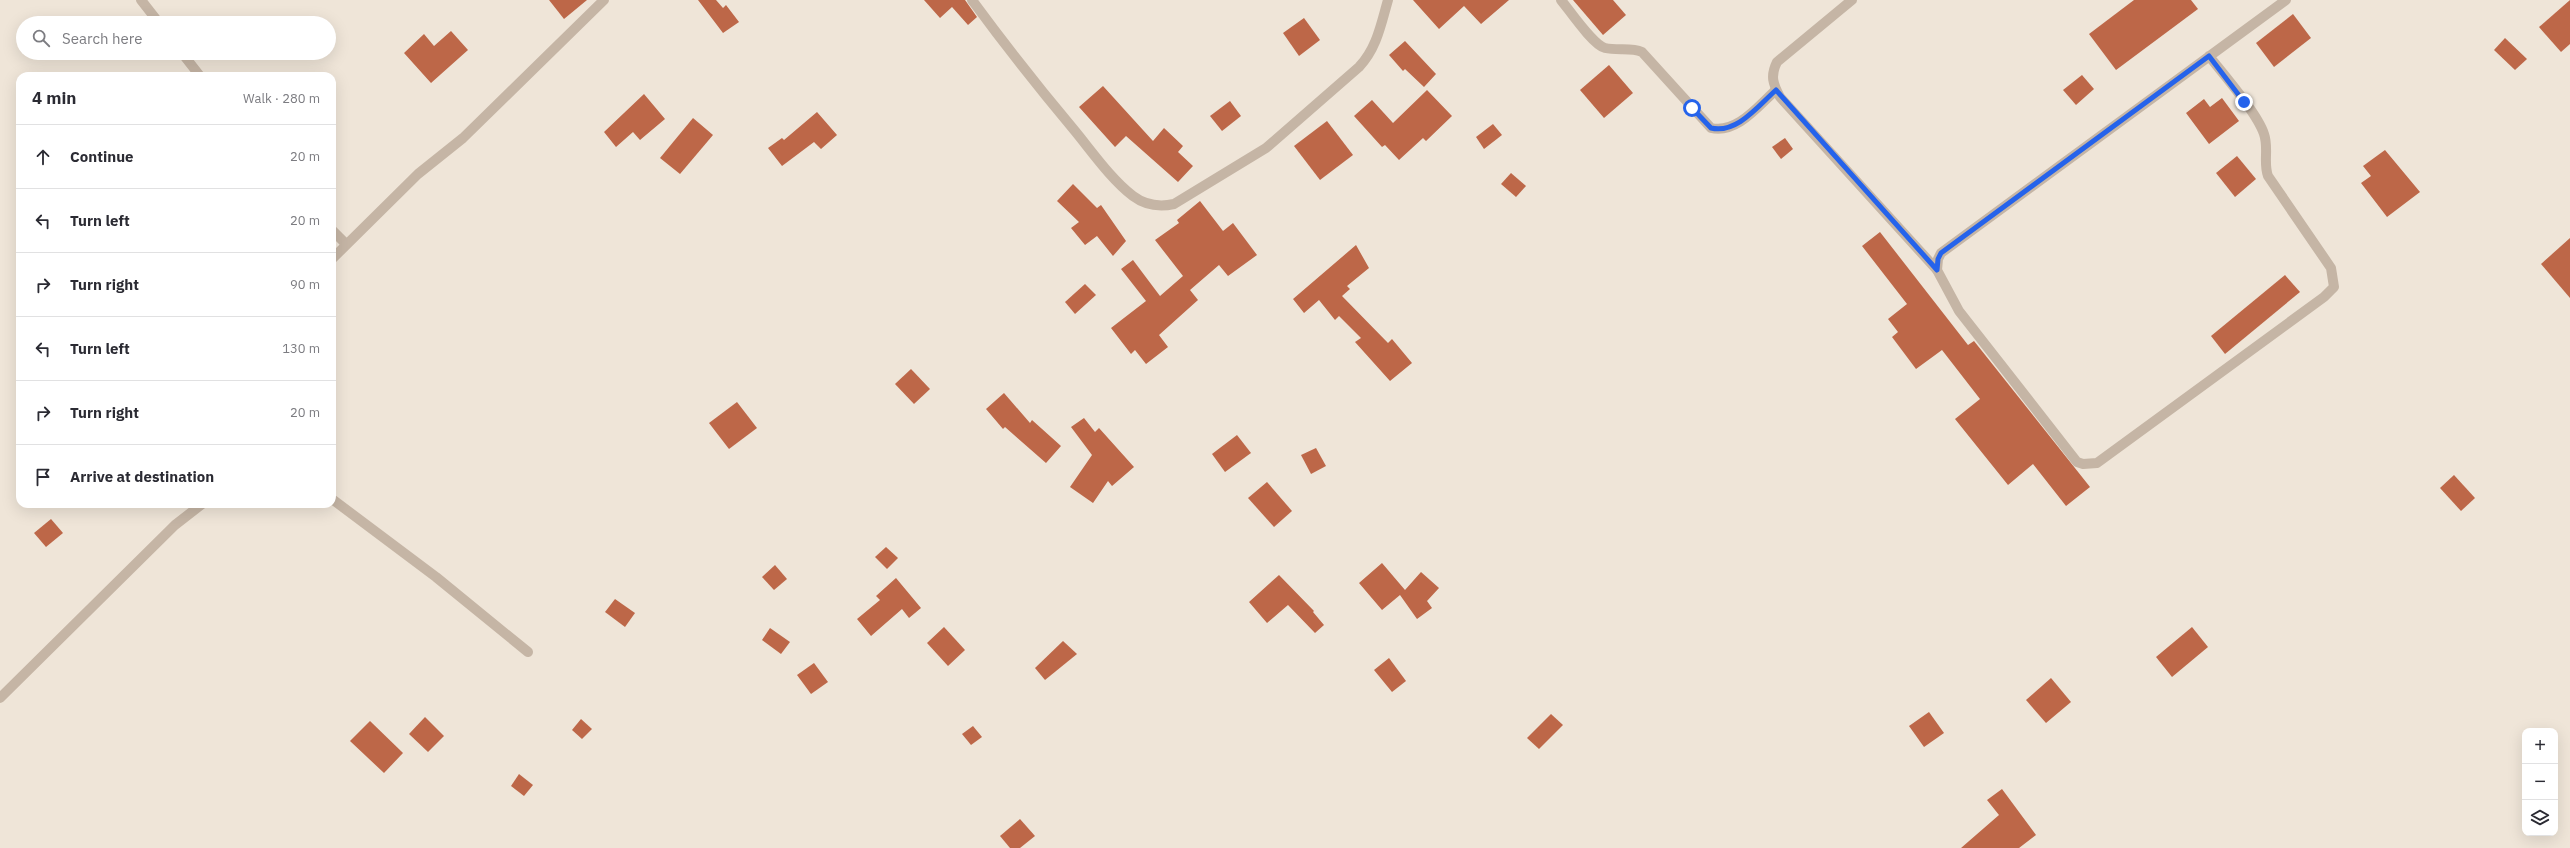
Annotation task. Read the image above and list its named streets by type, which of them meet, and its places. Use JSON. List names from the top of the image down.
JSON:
{
  "page": {
    "search": "Search here",
    "heading": ["4 min", "Walk · 280 m"],
    "list": [
      ["Continue", "20 m"],
      ["Turn left", "20 m"],
      ["Turn right", "90 m"],
      ["Turn left", "130 m"],
      ["Turn right", "20 m"],
      "Arrive at destination"
    ],
    "map_buttons": ["+", "−"]
  }
}
